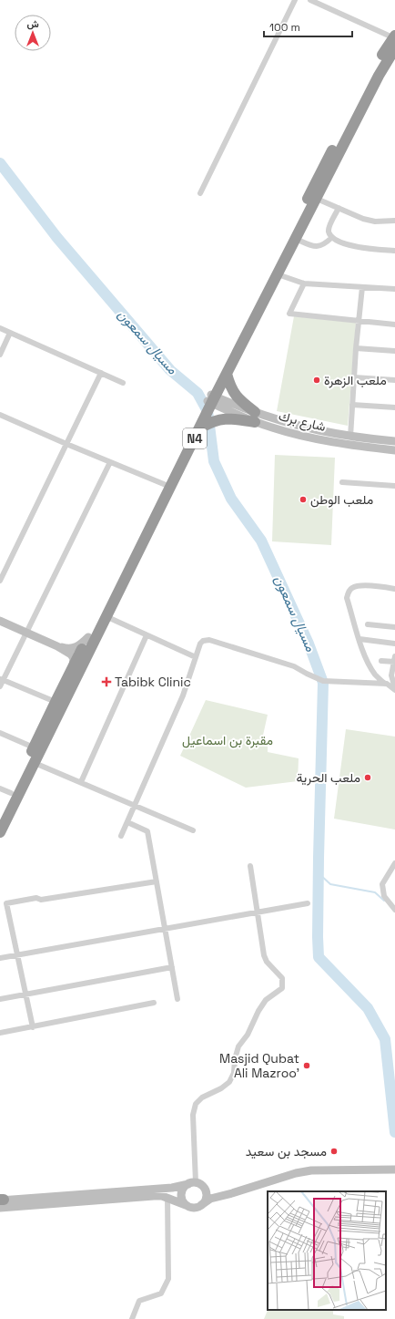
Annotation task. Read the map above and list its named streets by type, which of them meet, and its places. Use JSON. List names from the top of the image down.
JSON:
{
  "streets": {
    "highway": ["N4"],
    "main road": ["شارع برك"]
  },
  "crossings": [
    ["شارع برك", "N4"]
  ],
  "water": ["مسيال سمعون"],
  "parks": ["مقبرة بن اسماعيل"],
  "places": {
    "other": [
      "ملعب الزهرة",
      "ملعب الوطن",
      "ملعب الحرية",
      "Masjid Qubat Ali Mazroo'",
      "مسجد بن سعيد"
    ],
    "health": ["Tabibk Clinic"]
  },
  "scale_bar": "100 m",
  "north": "top"
}
